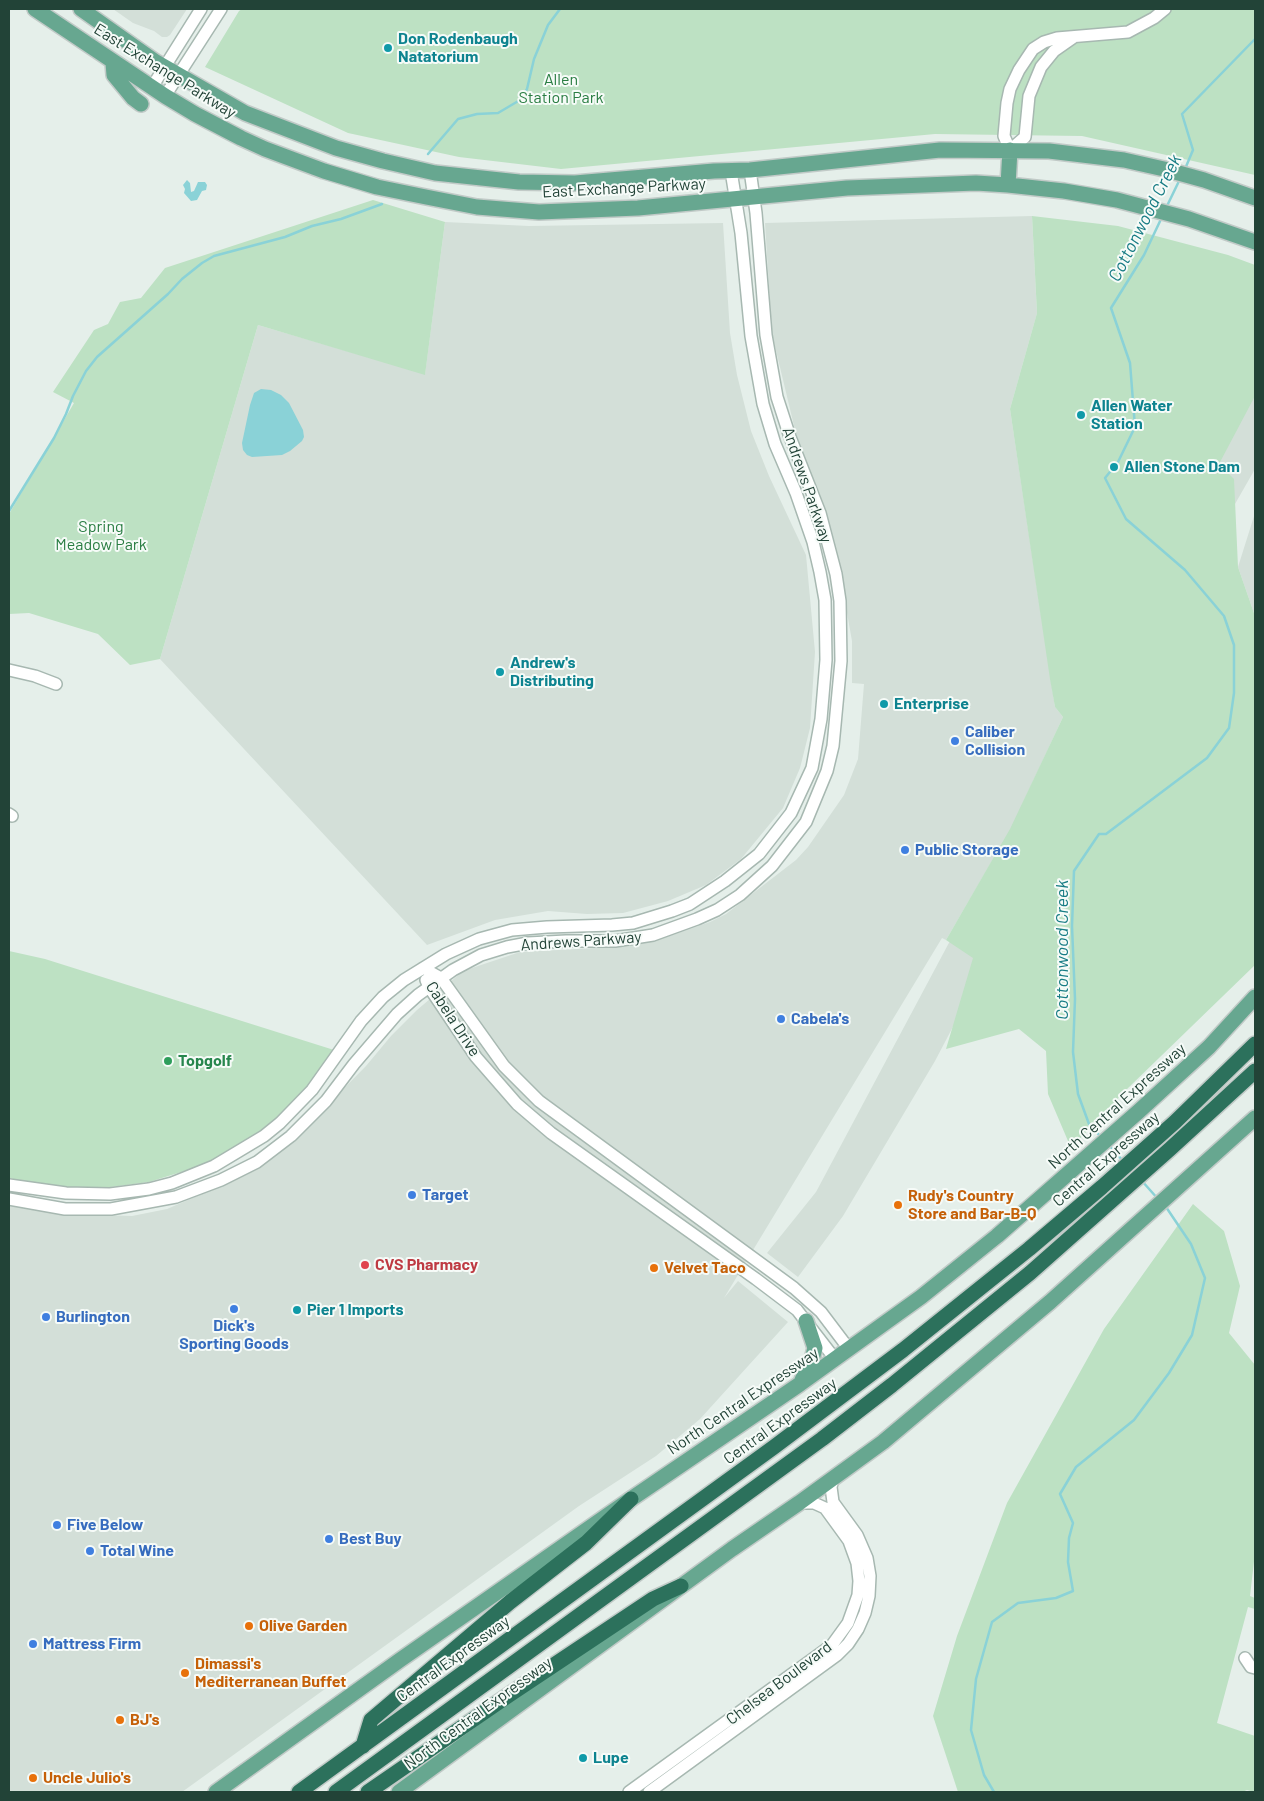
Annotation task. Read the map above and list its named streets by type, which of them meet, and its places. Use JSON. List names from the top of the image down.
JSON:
{
  "streets": {
    "highway": ["Central Expressway"],
    "main road": ["East Exchange Parkway", "North Central Expressway"],
    "street": ["Andrews Parkway", "Cabela Drive", "Chelsea Boulevard"]
  },
  "crossings": [
    ["East Exchange Parkway", "Andrews Parkway"],
    ["Andrews Parkway", "Cabela Drive"],
    ["Cabela Drive", "North Central Expressway"],
    ["North Central Expressway", "Chelsea Boulevard"]
  ],
  "water": ["Cottonwood Creek"],
  "parks": ["Allen Station Park", "Spring Meadow Park"],
  "places": [
    "Don Rodenbaugh Natatorium",
    "Allen Water Station",
    "Allen Stone Dam",
    "Andrew's Distributing",
    "Enterprise",
    "Caliber Collision",
    "Public Storage",
    "Cabela's",
    "Topgolf",
    "Target",
    "Rudy's Country Store and Bar-B-Q",
    "CVS Pharmacy",
    "Velvet Taco",
    "Dick's Sporting Goods",
    "Pier 1 Imports",
    "Burlington",
    "Five Below",
    "Best Buy",
    "Total Wine",
    "Olive Garden",
    "Mattress Firm",
    "Dimassi's Mediterranean Buffet",
    "BJ's",
    "Lupe",
    "Uncle Julio's"
  ]
}
